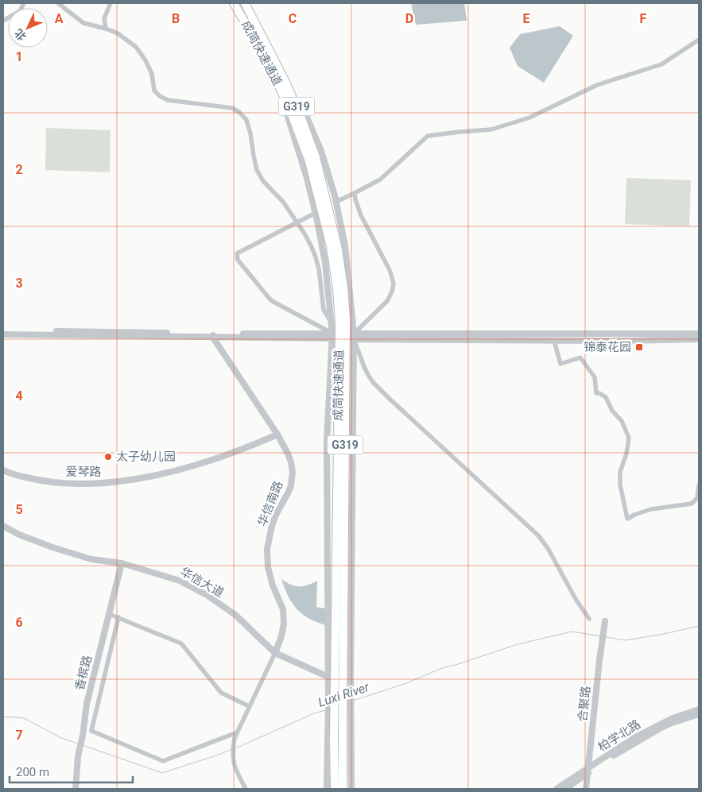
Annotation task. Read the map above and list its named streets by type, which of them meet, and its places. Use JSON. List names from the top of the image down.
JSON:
{
  "streets": {
    "highway": ["成简快速通道", "G319"],
    "street": [
      "爱琴路",
      "华信南路",
      "华信大道",
      "香槟路",
      "合聚路",
      "柏学北路"
    ]
  },
  "crossings": [
    ["爱琴路", "华信南路"],
    ["华信南路", "华信大道"],
    ["华信大道", "香槟路"],
    ["合聚路", "柏学北路"]
  ],
  "water": ["Luxi River"],
  "places": {
    "transit": ["锦泰花园"],
    "other": ["太子幼儿园"]
  },
  "scale_bar": "200 m",
  "north": "bottom left",
  "grid": {
    "columns": [
      "A",
      "B",
      "C",
      "D",
      "E",
      "F"
    ],
    "rows": [
      "1",
      "2",
      "3",
      "4",
      "5",
      "6",
      "7"
    ]
  }
}
